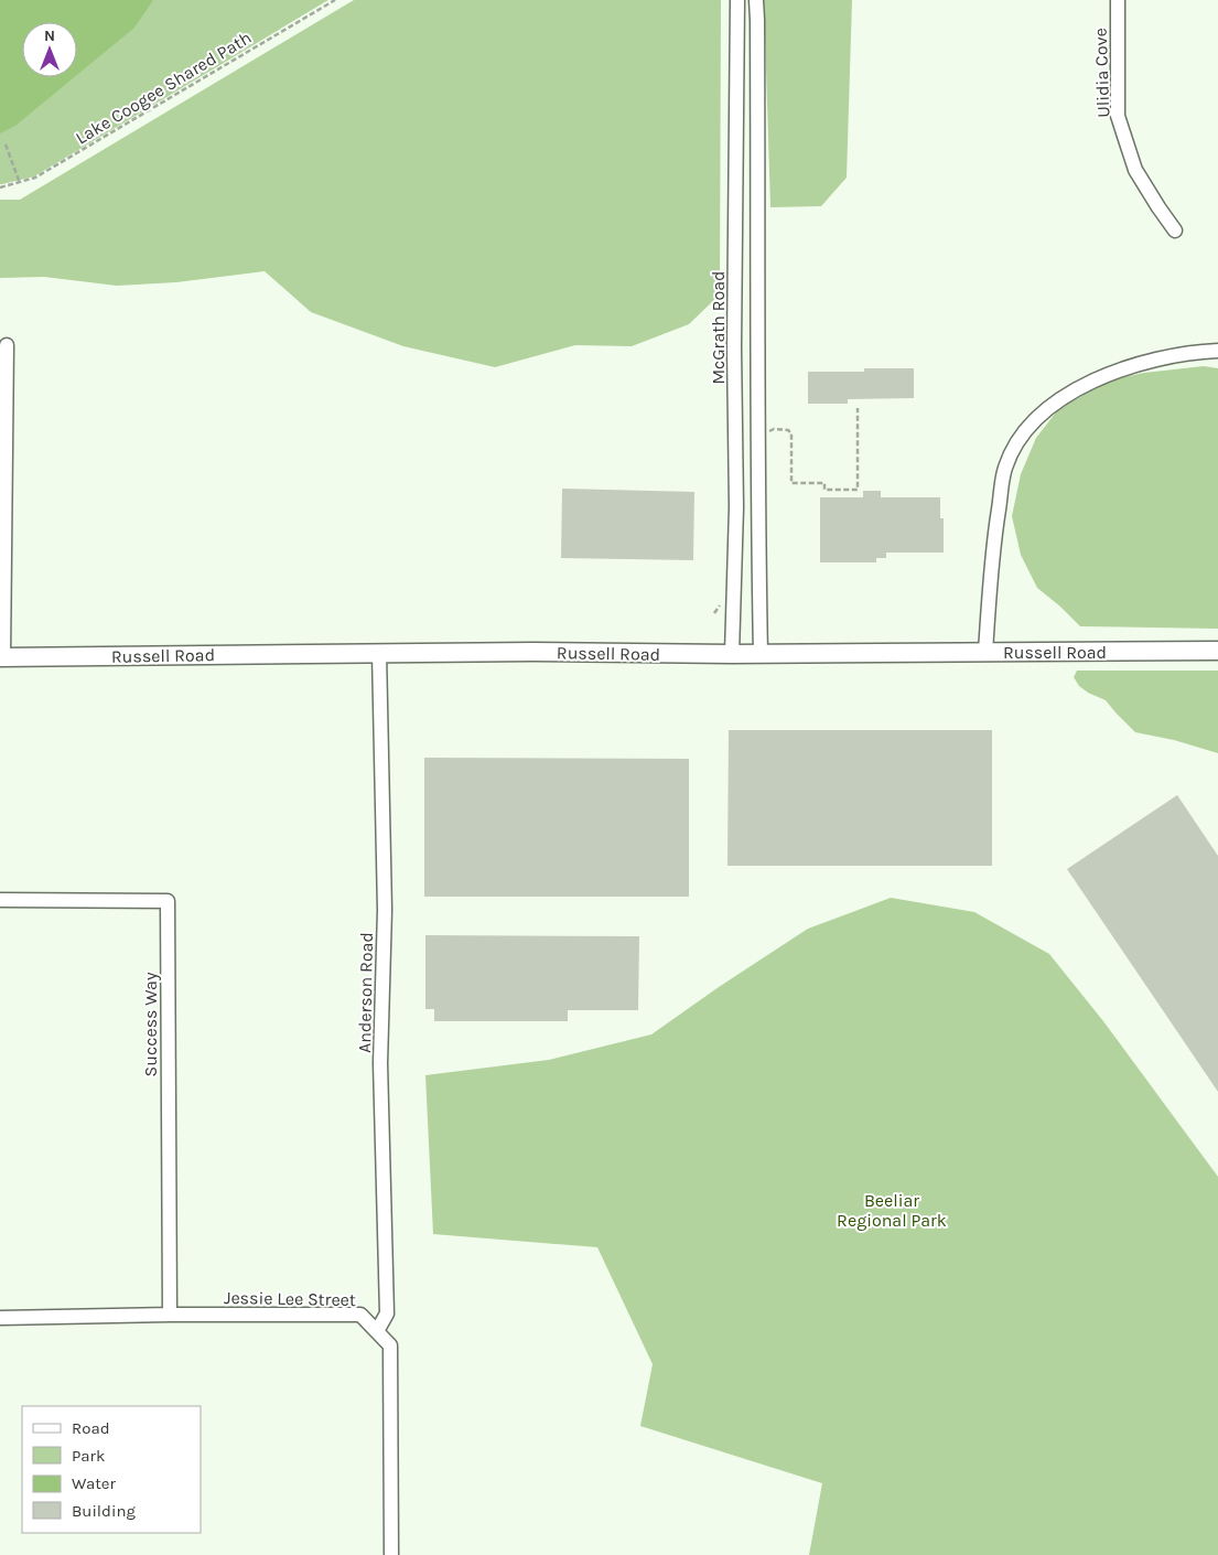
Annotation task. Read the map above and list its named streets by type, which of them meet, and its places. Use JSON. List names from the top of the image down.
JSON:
{
  "streets": {
    "main road": ["Russell Road"],
    "street": [
      "Ulidia Cove",
      "McGrath Road",
      "Anderson Road",
      "Success Way",
      "Jessie Lee Street"
    ],
    "path": ["Lake Coogee Shared Path"]
  },
  "crossings": [
    ["McGrath Road", "Russell Road"],
    ["Russell Road", "Anderson Road"],
    ["Anderson Road", "Jessie Lee Street"],
    ["Success Way", "Jessie Lee Street"]
  ],
  "parks": ["Beeliar Regional Park"],
  "legend": [
    "Road",
    "Park",
    "Water",
    "Building"
  ],
  "north": "top"
}
